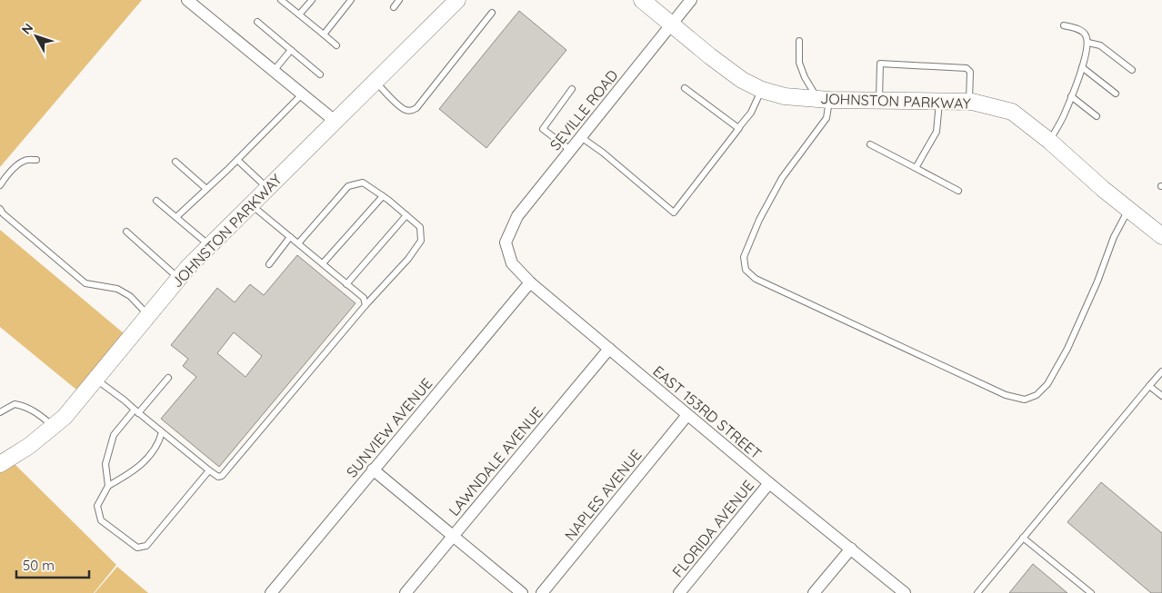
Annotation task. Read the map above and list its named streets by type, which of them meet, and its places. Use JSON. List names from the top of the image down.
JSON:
{
  "streets": {
    "street": [
      "JOHNSTON PARKWAY",
      "SEVILLE ROAD",
      "EAST 153RD STREET",
      "SUNVIEW AVENUE",
      "LAWNDALE AVENUE",
      "NAPLES AVENUE",
      "FLORIDA AVENUE"
    ]
  },
  "crossings": [
    ["JOHNSTON PARKWAY", "SEVILLE ROAD"],
    ["SEVILLE ROAD", "EAST 153RD STREET"],
    ["EAST 153RD STREET", "SUNVIEW AVENUE"],
    ["EAST 153RD STREET", "LAWNDALE AVENUE"],
    ["EAST 153RD STREET", "NAPLES AVENUE"],
    ["EAST 153RD STREET", "FLORIDA AVENUE"]
  ],
  "scale_bar": "50 m",
  "north": "top left"
}
